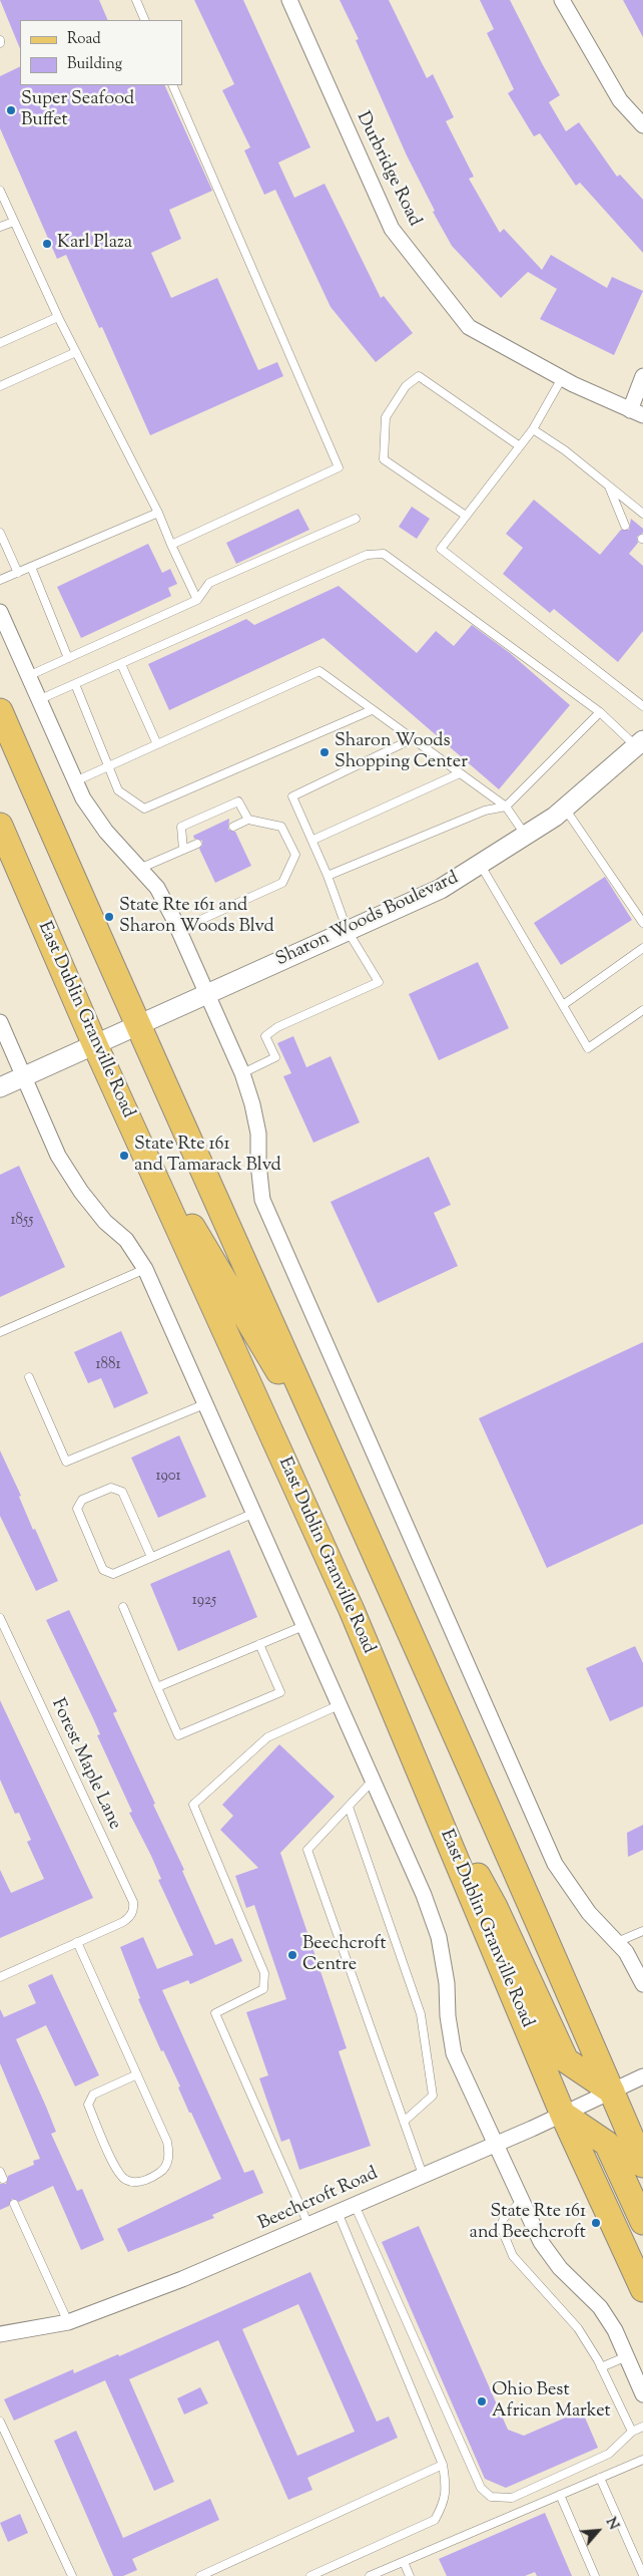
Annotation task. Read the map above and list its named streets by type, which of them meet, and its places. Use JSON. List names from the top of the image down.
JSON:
{
  "streets": {
    "main road": ["East Dublin Granville Road"],
    "street": ["Durbridge Road", "Sharon Woods Boulevard", "Beechcroft Road"],
    "lane": ["Forest Maple Lane"]
  },
  "crossings": [
    ["Sharon Woods Boulevard", "East Dublin Granville Road"],
    ["East Dublin Granville Road", "Beechcroft Road"]
  ],
  "places": [
    "Super Seafood Buffet",
    "Karl Plaza",
    "Sharon Woods Shopping Center",
    "State Rte 161 and Sharon Woods Blvd",
    "State Rte 161 and Tamarack Blvd",
    "Beechcroft Centre",
    "State Rte 161 and Beechcroft",
    "Ohio Best African Market"
  ],
  "house_numbers": [
    "1855",
    "1881",
    "1901",
    "1925"
  ],
  "legend": ["Road", "Building"],
  "north": "top right"
}
